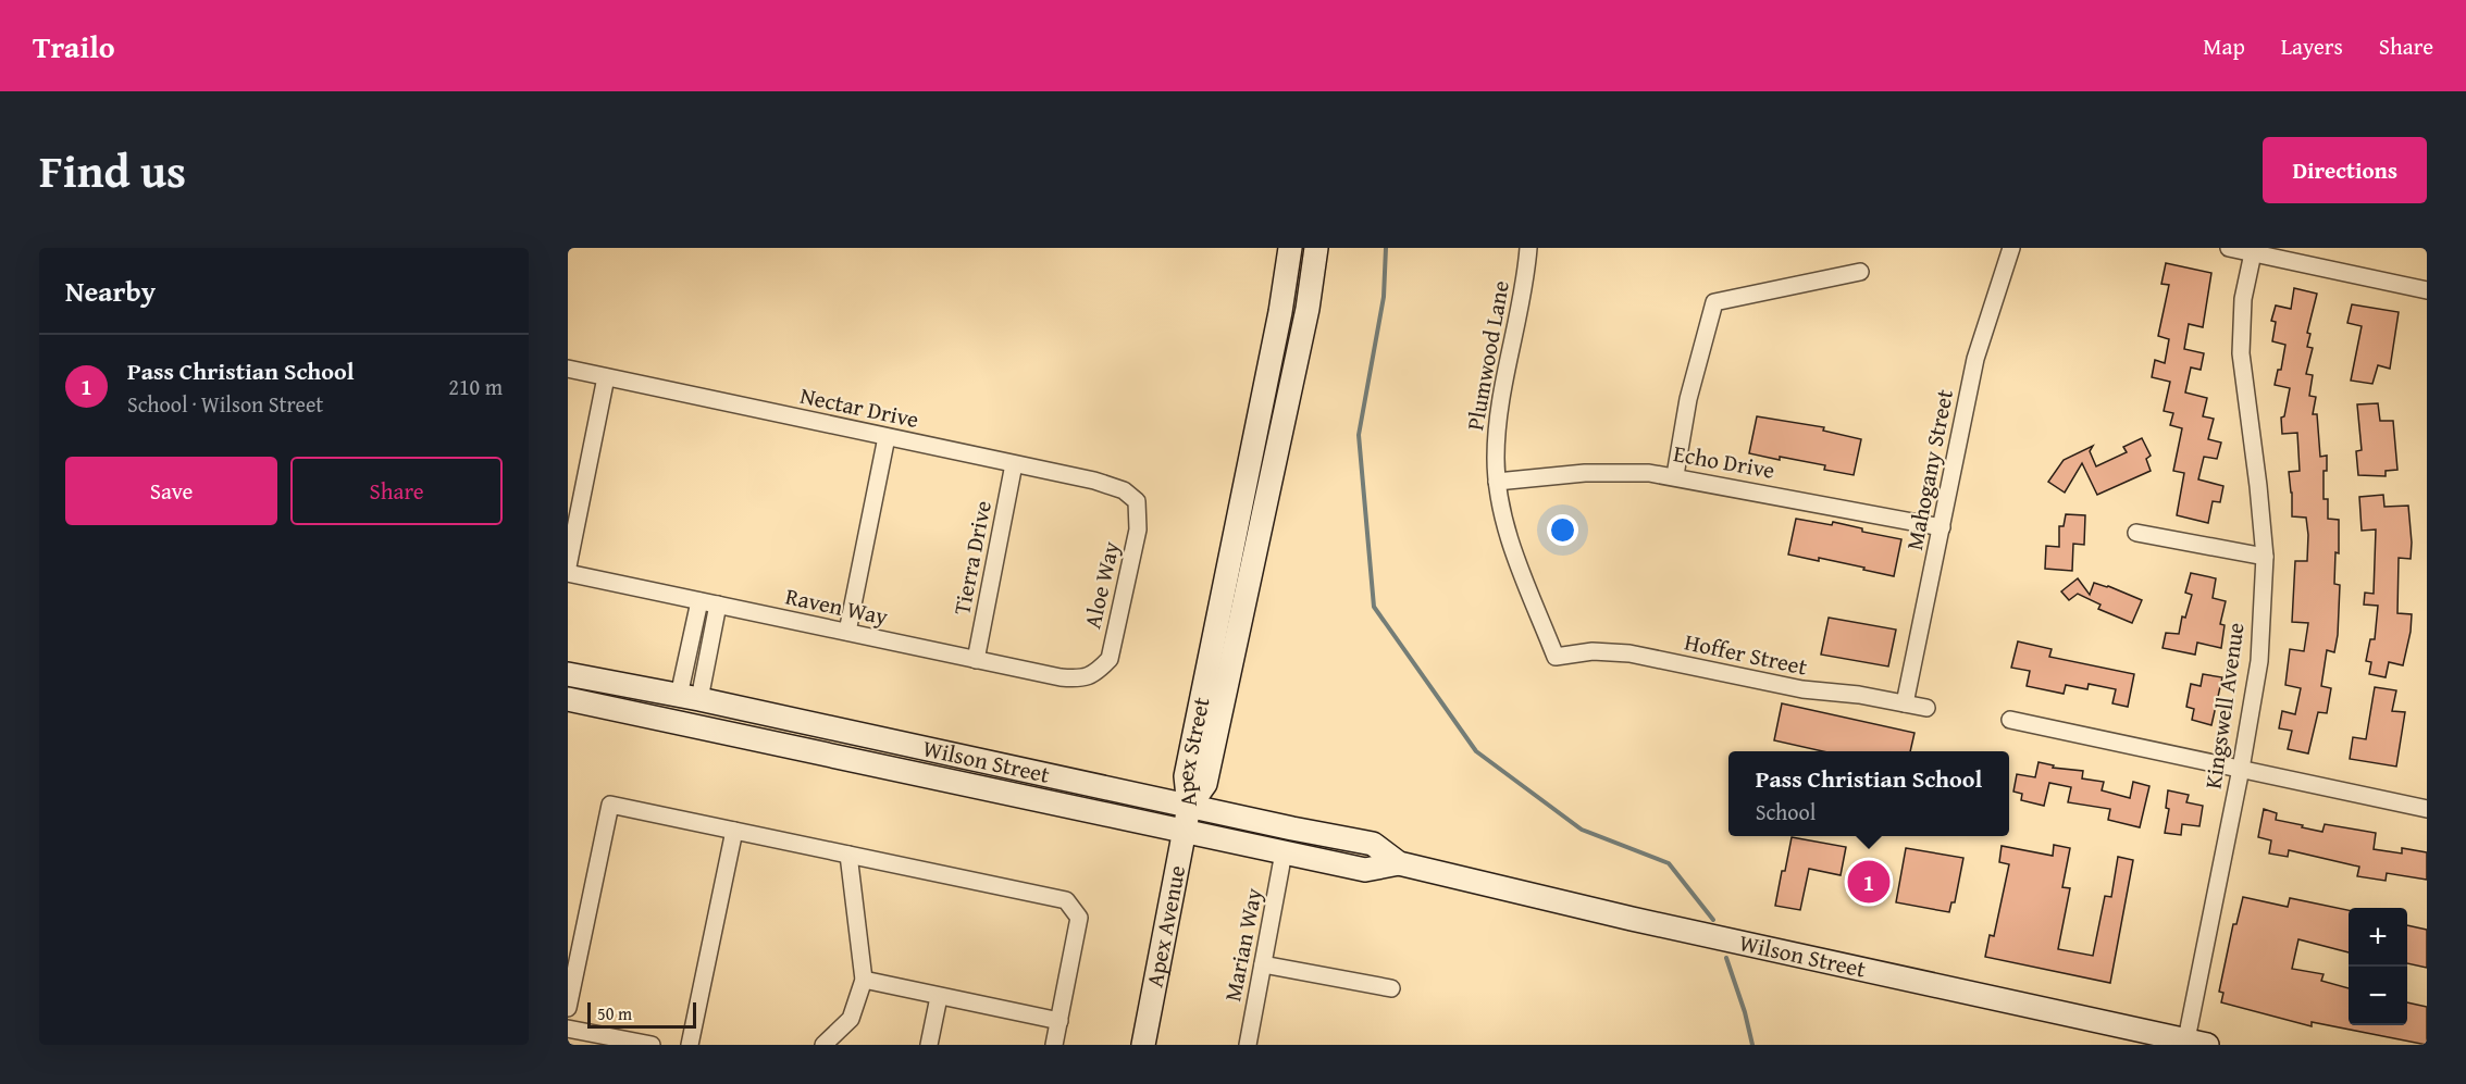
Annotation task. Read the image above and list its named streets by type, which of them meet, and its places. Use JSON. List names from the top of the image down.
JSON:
{
  "streets": {
    "street": [
      "Plumwood Lane",
      "Nectar Drive",
      "Echo Drive",
      "Mahogany Street",
      "Tierra Drive",
      "Aloe Way",
      "Raven Way",
      "Hoffer Street",
      "Kingswell Avenue",
      "Apex Street",
      "Wilson Street",
      "Apex Avenue",
      "Marian Way"
    ]
  },
  "crossings": [
    ["Plumwood Lane", "Echo Drive"],
    ["Plumwood Lane", "Hoffer Street"],
    ["Nectar Drive", "Tierra Drive"],
    ["Nectar Drive", "Aloe Way"],
    ["Echo Drive", "Mahogany Street"],
    ["Mahogany Street", "Hoffer Street"],
    ["Tierra Drive", "Raven Way"],
    ["Aloe Way", "Raven Way"],
    ["Kingswell Avenue", "Wilson Street"],
    ["Apex Street", "Wilson Street"],
    ["Apex Street", "Apex Avenue"],
    ["Wilson Street", "Apex Avenue"],
    ["Wilson Street", "Marian Way"]
  ],
  "scale_bar": "50 m",
  "page": {
    "header": "Trailo",
    "nav": ["Map", "Layers", "Share"],
    "title": "Find us",
    "buttons": [
      "Directions",
      ["Save", "Share"]
    ],
    "heading": "Nearby",
    "list": [
      {
        "mark": "1",
        "name": "Pass Christian School",
        "note": "School · Wilson Street",
        "value": "210 m"
      }
    ],
    "popup": ["Pass Christian School", "School"],
    "pins": "1",
    "map_buttons": ["+", "−"],
    "scale": "50 m"
  }
}
